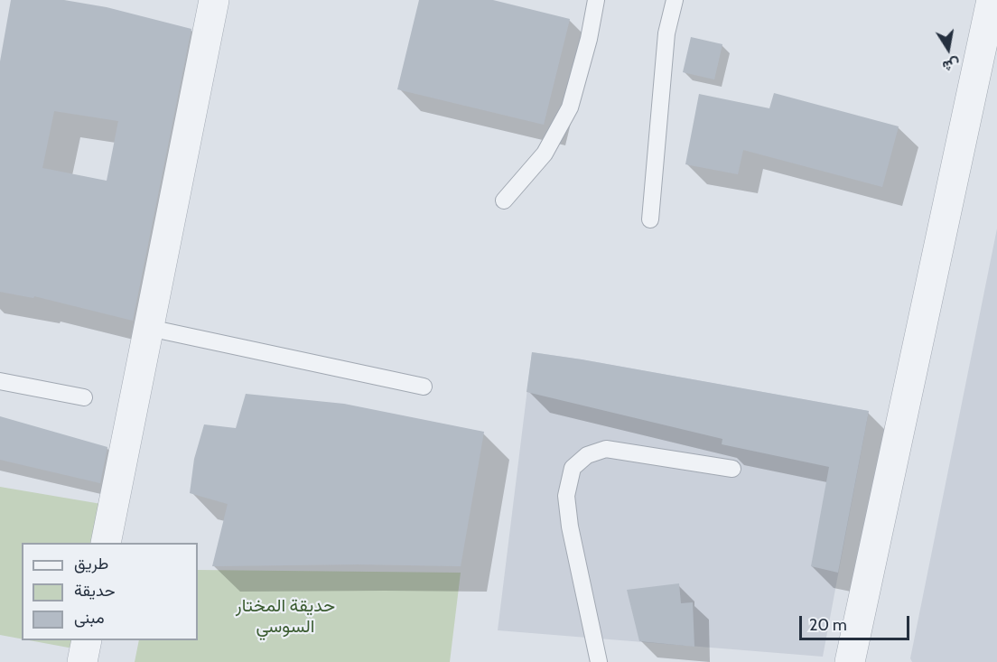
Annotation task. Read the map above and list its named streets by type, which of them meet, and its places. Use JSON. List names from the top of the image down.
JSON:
{
  "parks": ["حديقة المختار السوسي"],
  "legend": ["طريق", "حديقة", "مبنى"],
  "scale_bar": "20 m",
  "north": "bottom"
}
